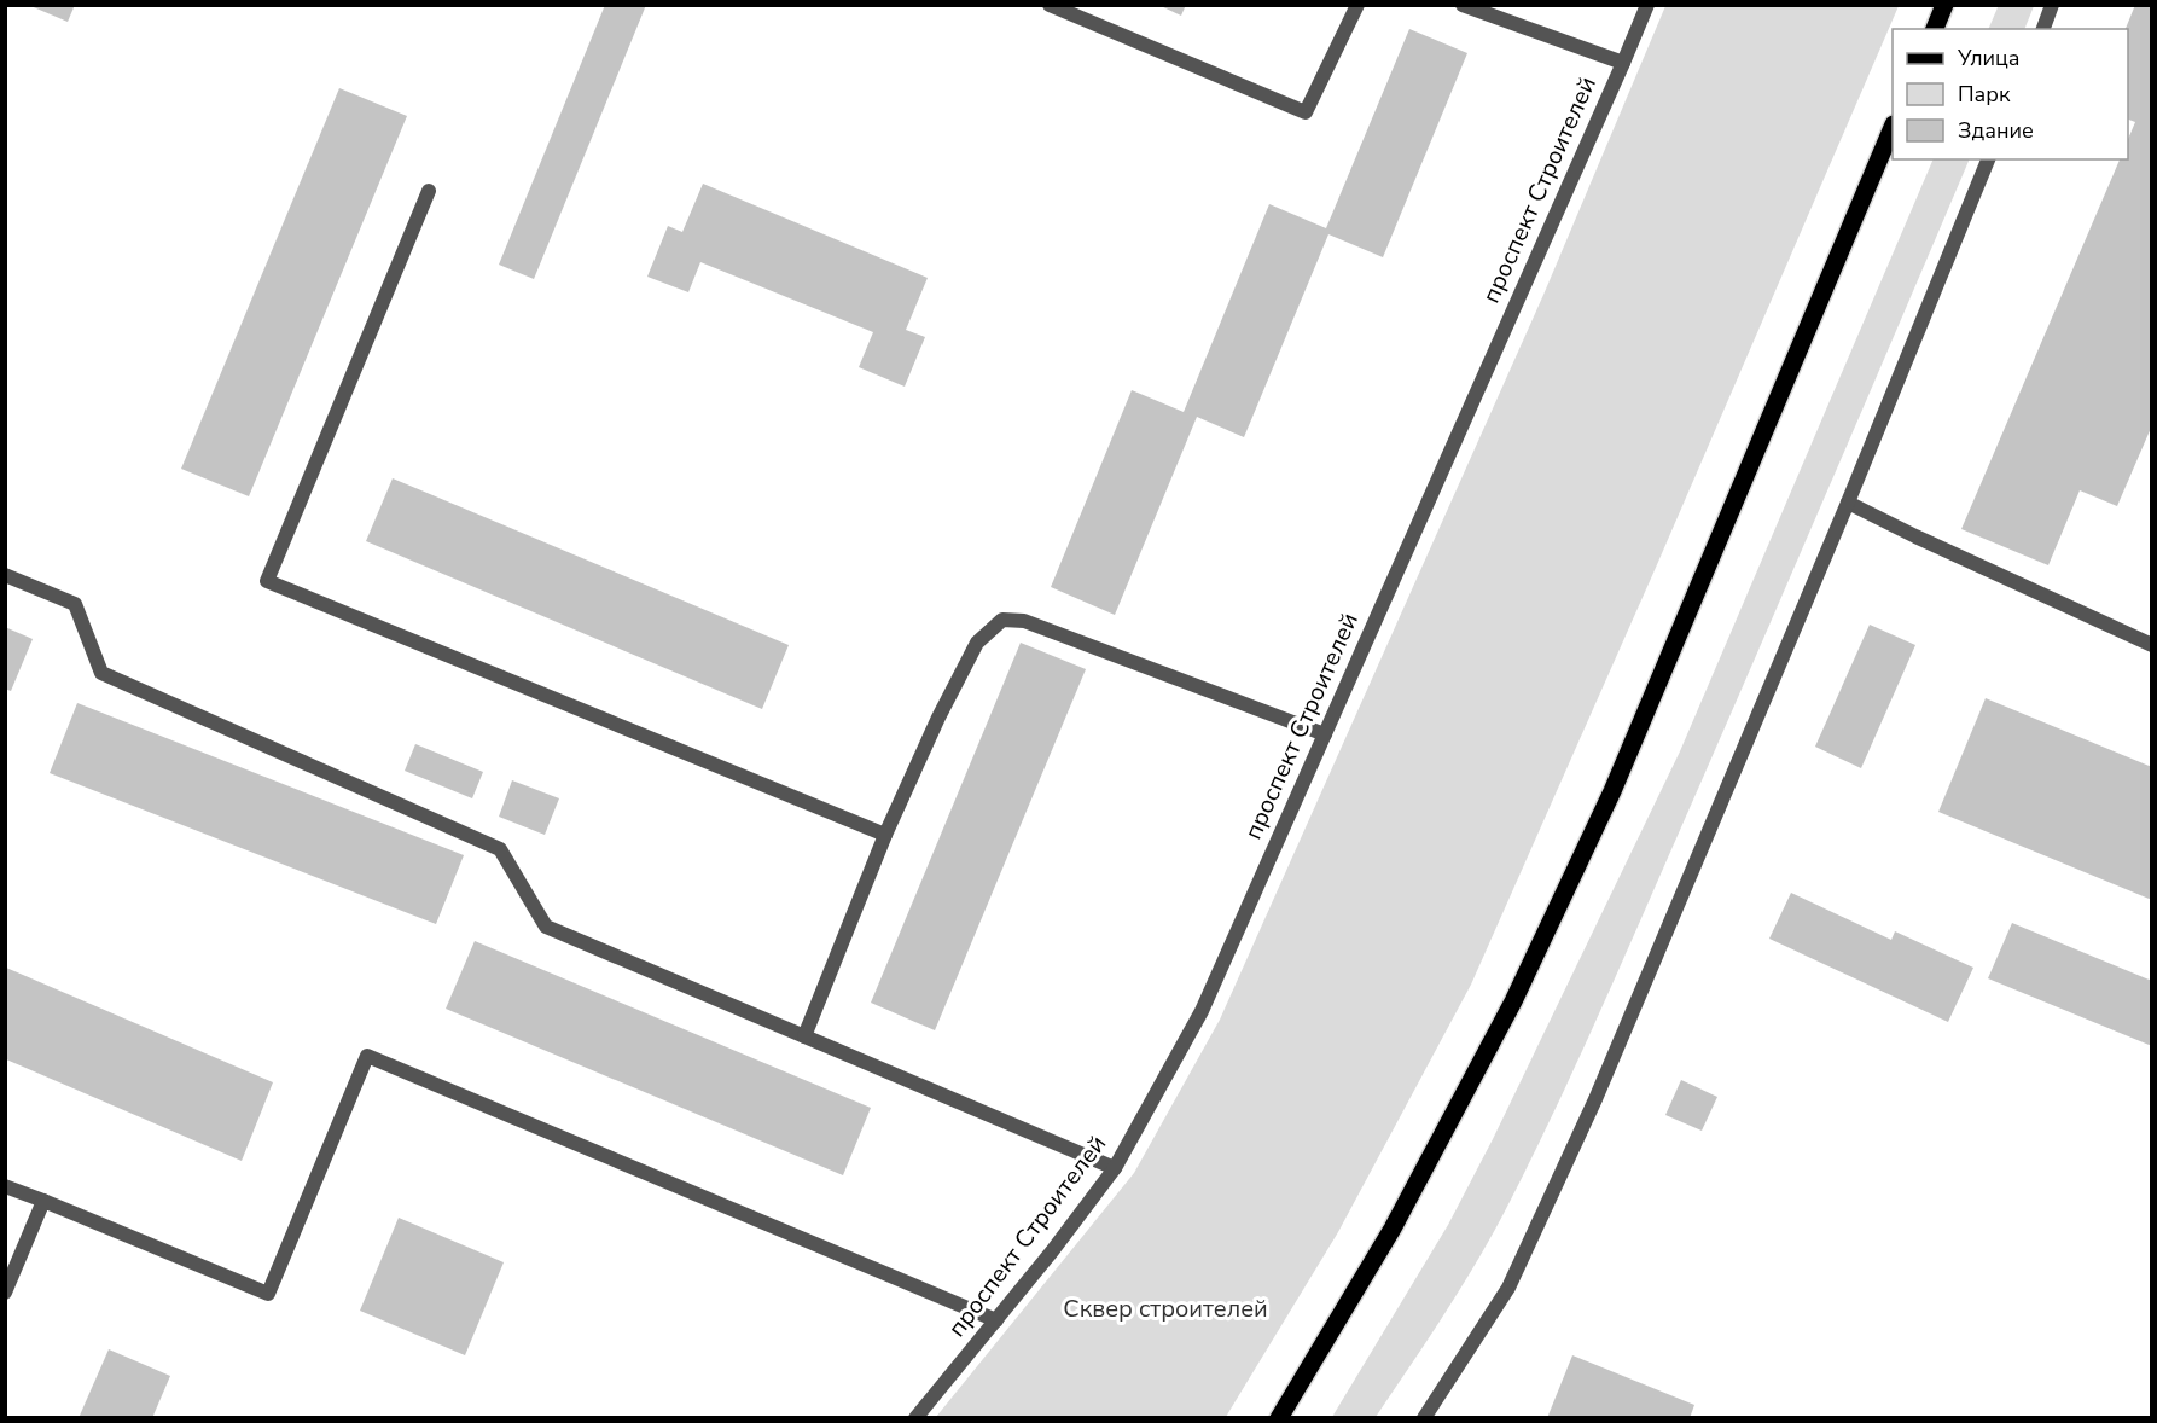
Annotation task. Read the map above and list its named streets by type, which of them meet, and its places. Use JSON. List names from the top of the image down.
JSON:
{
  "streets": {
    "street": ["проспект Строителей"]
  },
  "parks": ["Cквер cтроителей"],
  "legend": ["Улица", "Парк", "Здание"]
}
